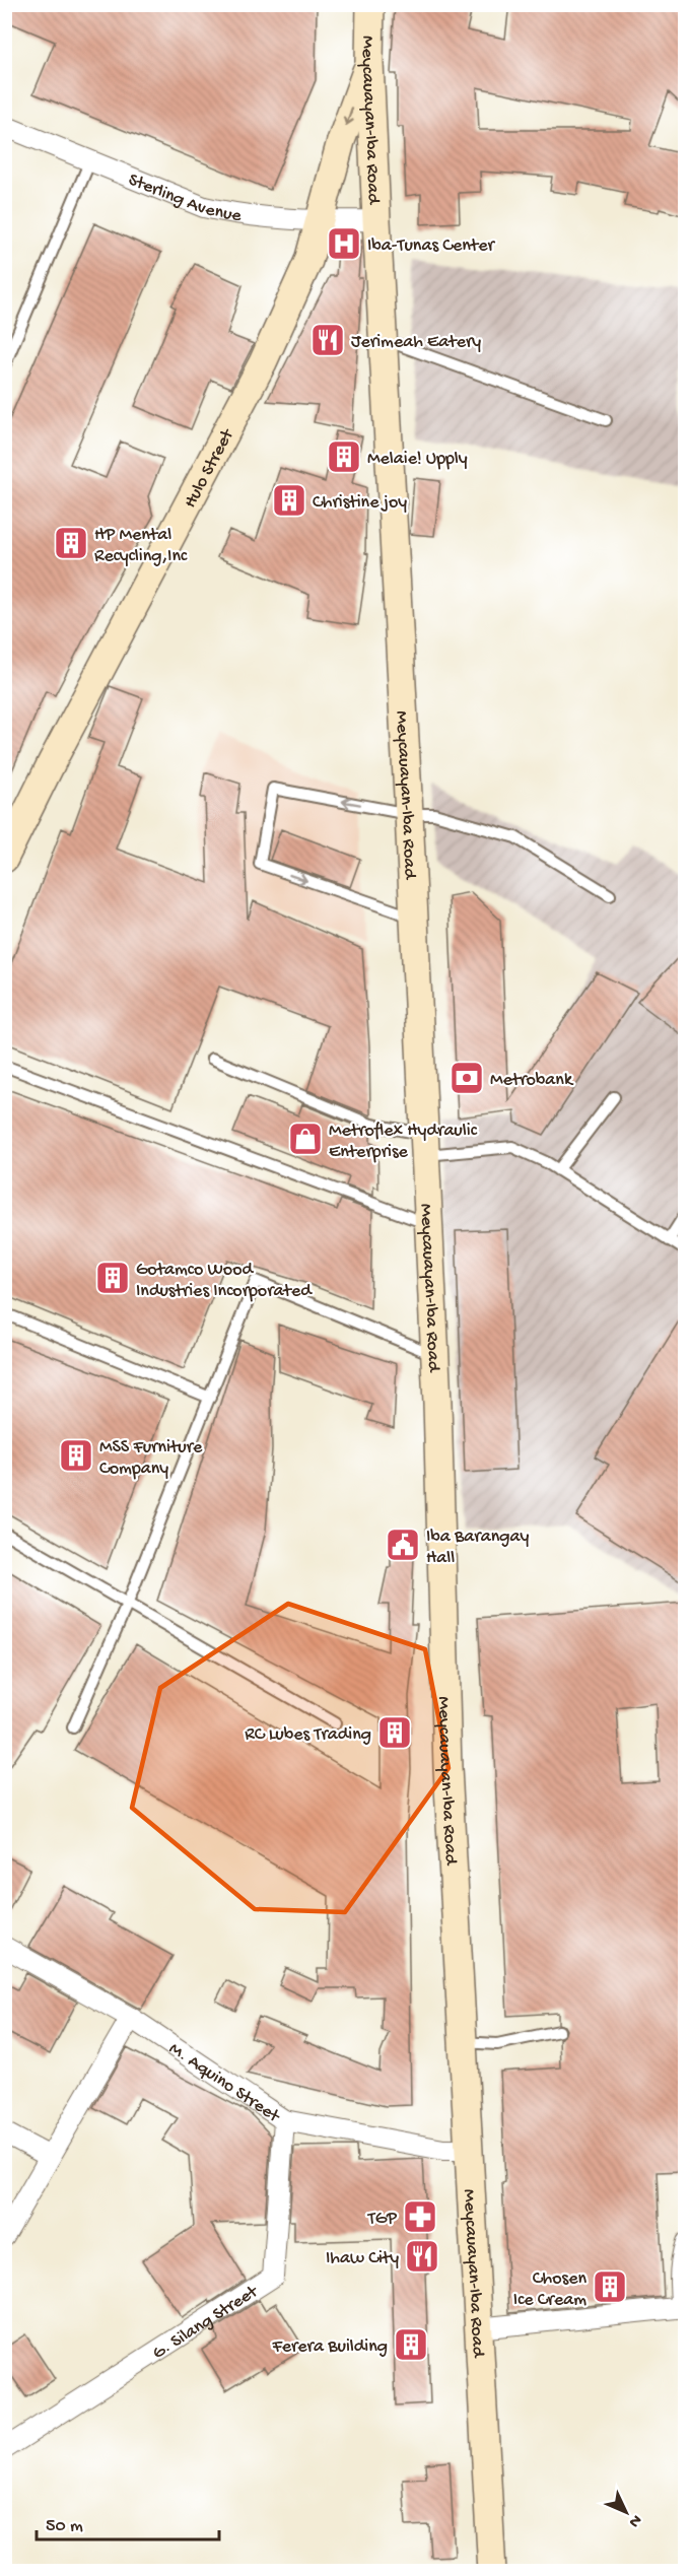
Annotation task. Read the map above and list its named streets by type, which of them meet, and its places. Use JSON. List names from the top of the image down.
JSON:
{
  "streets": {
    "main road": ["Meycauayan-Iba Road", "Hulo Street"],
    "street": ["Sterling Avenue", "M. Aquino Street", "G. Silang Street"]
  },
  "crossings": [
    ["Meycauayan-Iba Road", "Sterling Avenue"],
    ["Meycauayan-Iba Road", "Hulo Street"],
    ["Meycauayan-Iba Road", "M. Aquino Street"],
    ["Sterling Avenue", "Hulo Street"],
    ["M. Aquino Street", "G. Silang Street"]
  ],
  "places": {
    "hospital": ["Iba-Tunas Center"],
    "restaurant": ["Jerimeah Eatery", "Ihaw City"],
    "building": [
      "Melaie! Upply",
      "Christine joy",
      "HP Mental Recycling,Inc",
      "Gotamco Wood Industries Incorporated",
      "MSS Furniture Company",
      "RC Lubes Trading",
      "Chosen Ice Cream",
      "Ferera Building"
    ],
    "bank": ["Metrobank"],
    "shop": ["Metroflex Hydraulic Enterprise"],
    "public building": ["Iba Barangay Hall"],
    "pharmacy": ["TGP"]
  },
  "scale_bar": "50 m",
  "north": "bottom right"
}
